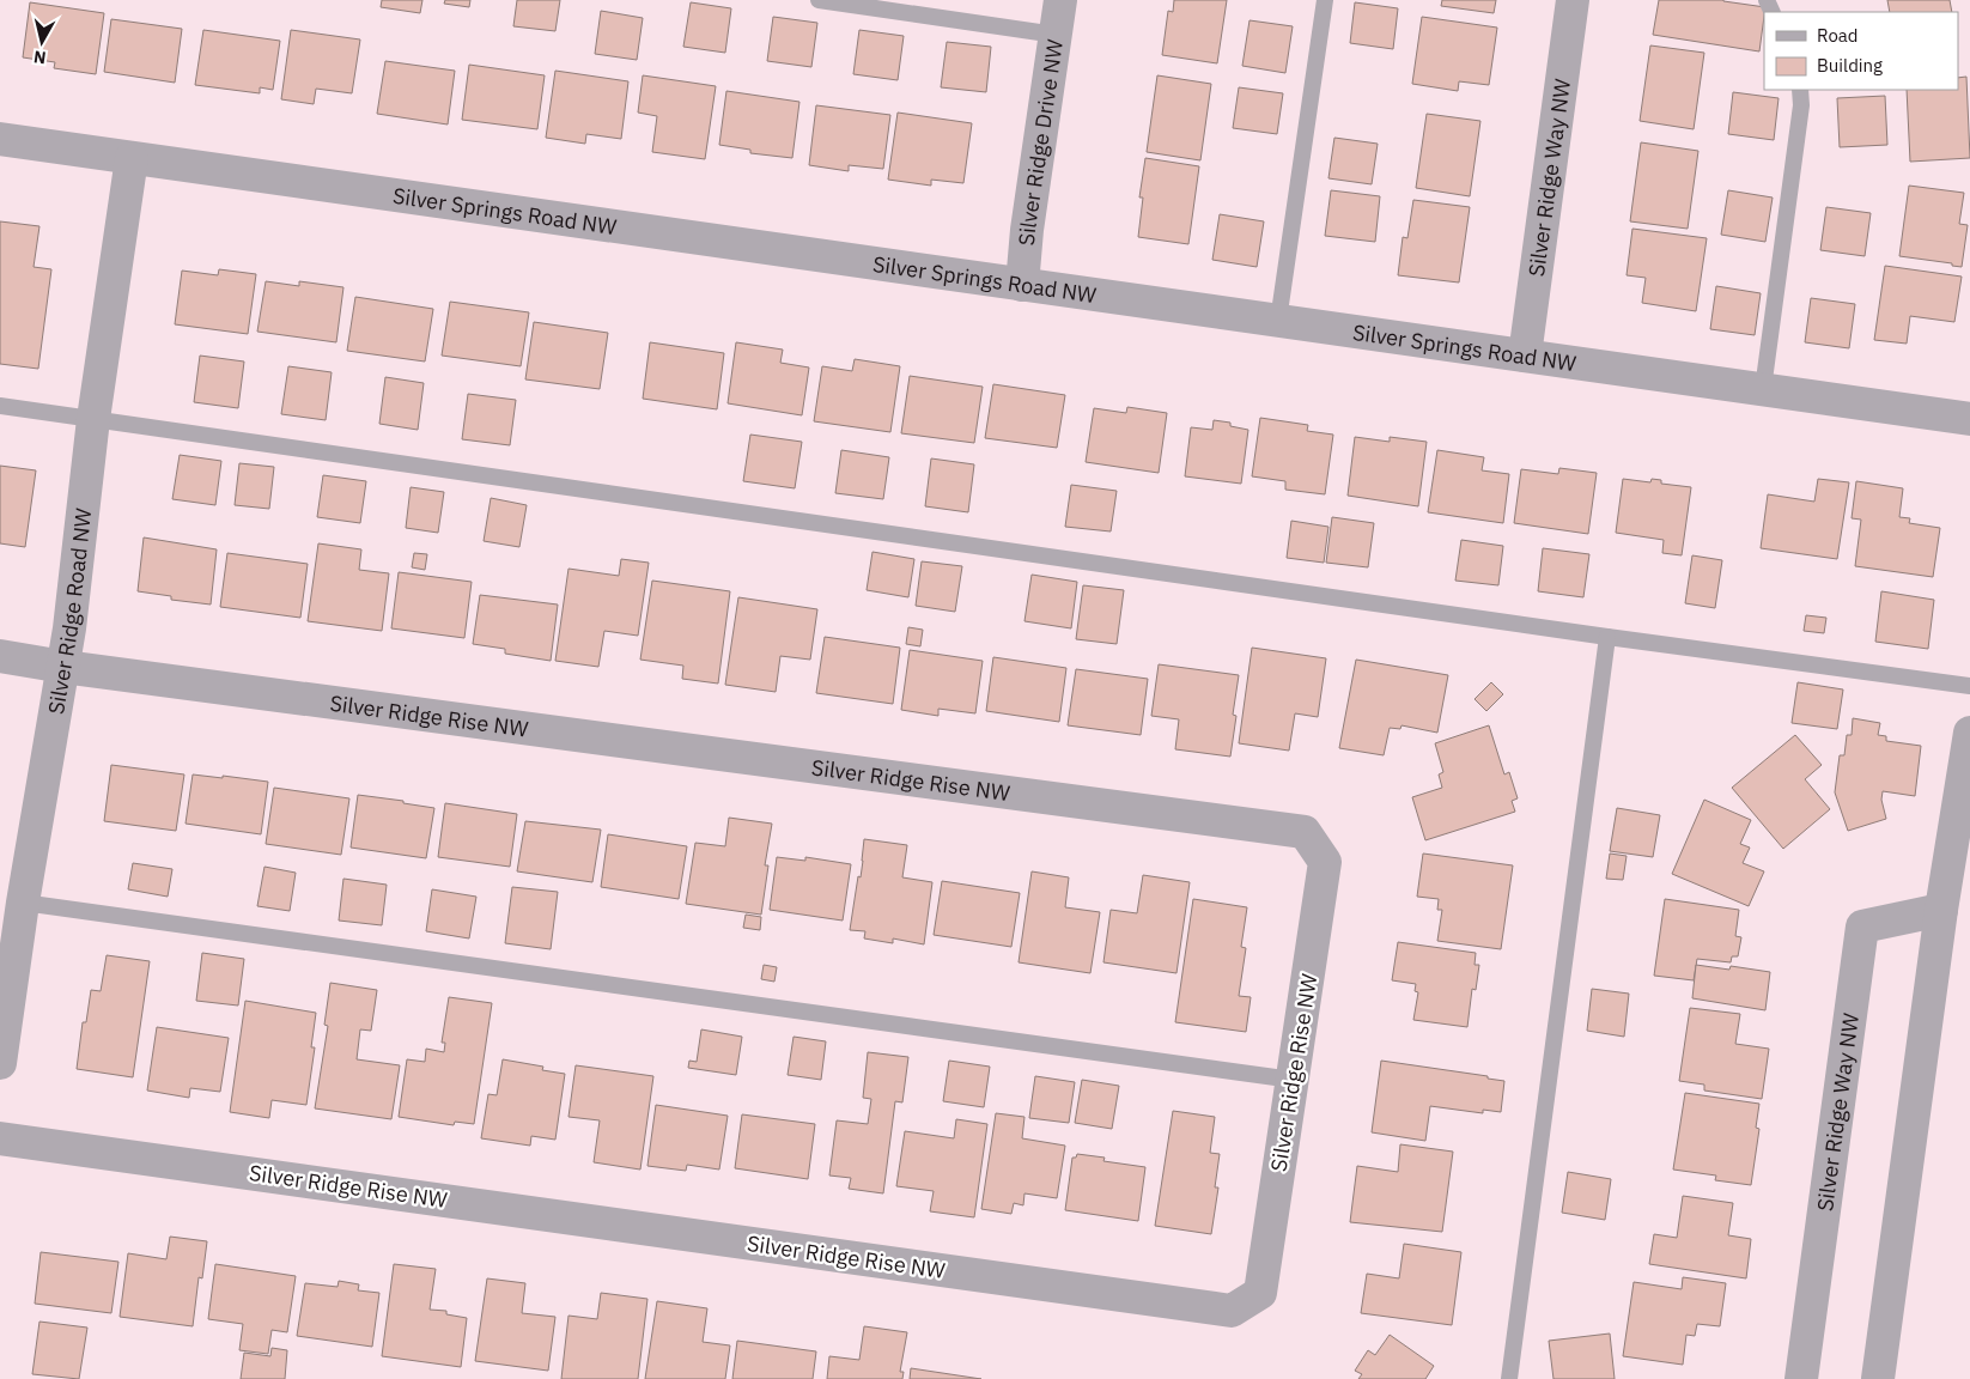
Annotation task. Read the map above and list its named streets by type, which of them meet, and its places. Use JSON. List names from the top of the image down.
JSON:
{
  "streets": {
    "street": [
      "Silver Ridge Drive NW",
      "Silver Ridge Way NW",
      "Silver Springs Road NW",
      "Silver Ridge Road NW",
      "Silver Ridge Rise NW"
    ]
  },
  "crossings": [
    ["Silver Ridge Drive NW", "Silver Springs Road NW"],
    ["Silver Ridge Way NW", "Silver Springs Road NW"],
    ["Silver Springs Road NW", "Silver Ridge Road NW"],
    ["Silver Ridge Road NW", "Silver Ridge Rise NW"]
  ],
  "legend": ["Road", "Building"],
  "north": "bottom"
}
